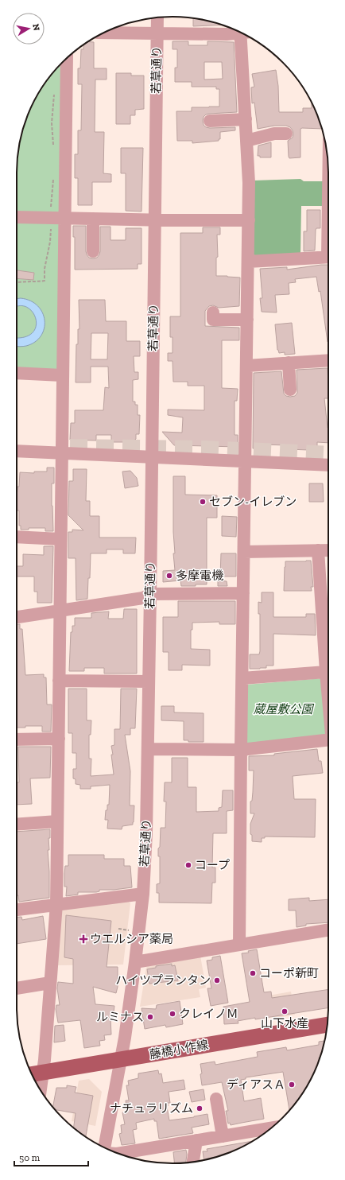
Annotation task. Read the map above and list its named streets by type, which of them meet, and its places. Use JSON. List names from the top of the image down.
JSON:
{
  "streets": {
    "main road": ["藤橋小作線"],
    "street": ["若草通り"]
  },
  "crossings": [
    ["若草通り", "藤橋小作線"]
  ],
  "parks": ["蔵屋敷公園"],
  "places": {
    "other": [
      "セブン-イレブン",
      "多摩電機",
      "コープ",
      "コーポ新町",
      "ハイツプランタン",
      "山下水産",
      "クレイノＭ",
      "ルミナス",
      "ディアスＡ",
      "ナチュラリズム"
    ],
    "health": ["ウエルシア薬局"]
  },
  "scale_bar": "50 m",
  "north": "right"
}
